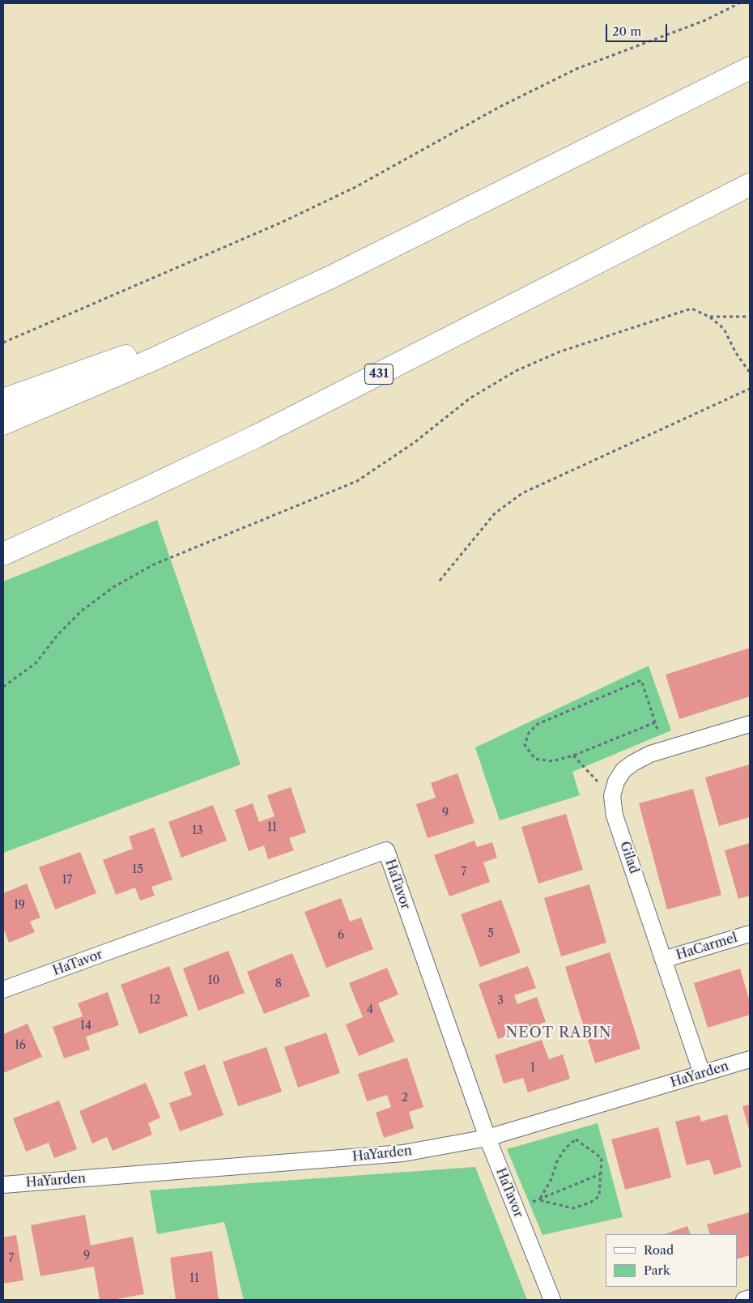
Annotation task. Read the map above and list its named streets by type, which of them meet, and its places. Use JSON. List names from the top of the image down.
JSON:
{
  "streets": {
    "highway": ["431"],
    "street": [
      "Gilad",
      "HaTavor",
      "HaCarmel",
      "HaYarden"
    ]
  },
  "crossings": [
    ["Gilad", "HaCarmel"],
    ["Gilad", "HaYarden"],
    ["HaTavor", "HaYarden"]
  ],
  "districts": ["NEOT RABIN"],
  "house_numbers": [
    "9",
    "11",
    "13",
    "15",
    "7",
    "17",
    "19",
    "5",
    "6",
    "10",
    "8",
    "12",
    "3",
    "4",
    "14",
    "16",
    "1",
    "2",
    "9",
    "7",
    "11"
  ],
  "legend": ["Road", "Park"],
  "scale_bar": "20 m"
}
